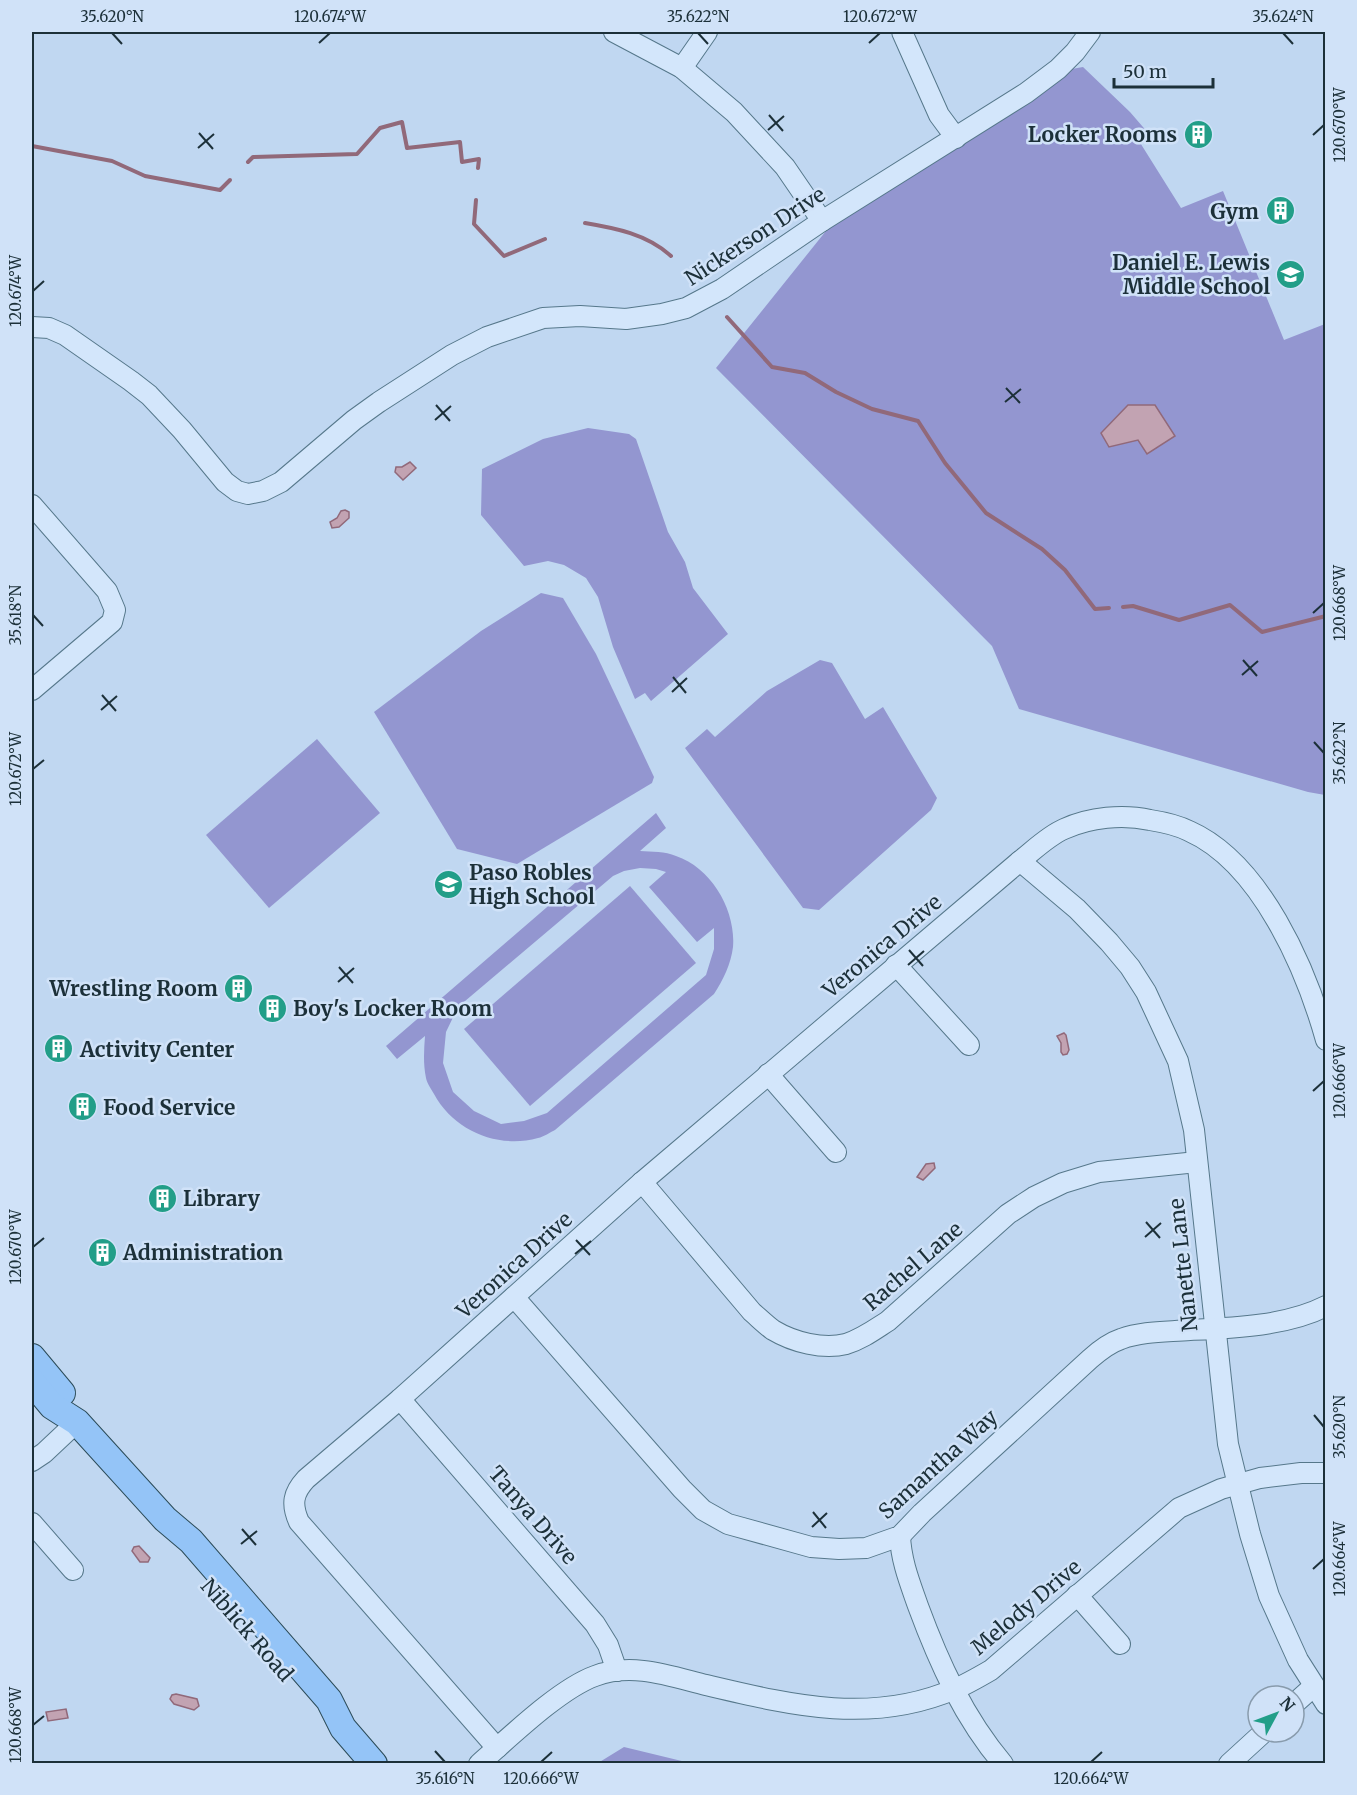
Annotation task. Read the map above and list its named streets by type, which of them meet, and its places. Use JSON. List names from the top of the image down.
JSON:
{
  "streets": {
    "main road": ["Niblick Road"],
    "street": [
      "Nickerson Drive",
      "Veronica Drive",
      "Nanette Lane",
      "Rachel Lane",
      "Samantha Way",
      "Tanya Drive",
      "Melody Drive"
    ]
  },
  "crossings": [
    ["Veronica Drive", "Nanette Lane"],
    ["Veronica Drive", "Rachel Lane"],
    ["Veronica Drive", "Samantha Way"],
    ["Veronica Drive", "Tanya Drive"],
    ["Veronica Drive", "Melody Drive"],
    ["Nanette Lane", "Rachel Lane"],
    ["Nanette Lane", "Samantha Way"],
    ["Nanette Lane", "Melody Drive"],
    ["Tanya Drive", "Melody Drive"]
  ],
  "places": {
    "building": [
      "Locker Rooms",
      "Gym",
      "Wrestling Room",
      "Boy's Locker Room",
      "Activity Center",
      "Food Service",
      "Library",
      "Administration"
    ],
    "school or university": ["Daniel E. Lewis Middle School", "Paso Robles High School"]
  },
  "scale_bar": "50 m",
  "north": "top right",
  "coordinates": [
    "35.620°N",
    "120.674°W",
    "35.622°N",
    "120.672°W",
    "35.624°N",
    "120.670°W",
    "120.668°W",
    "35.618°N",
    "120.666°W",
    "120.664°W",
    "35.616°N"
  ]
}
